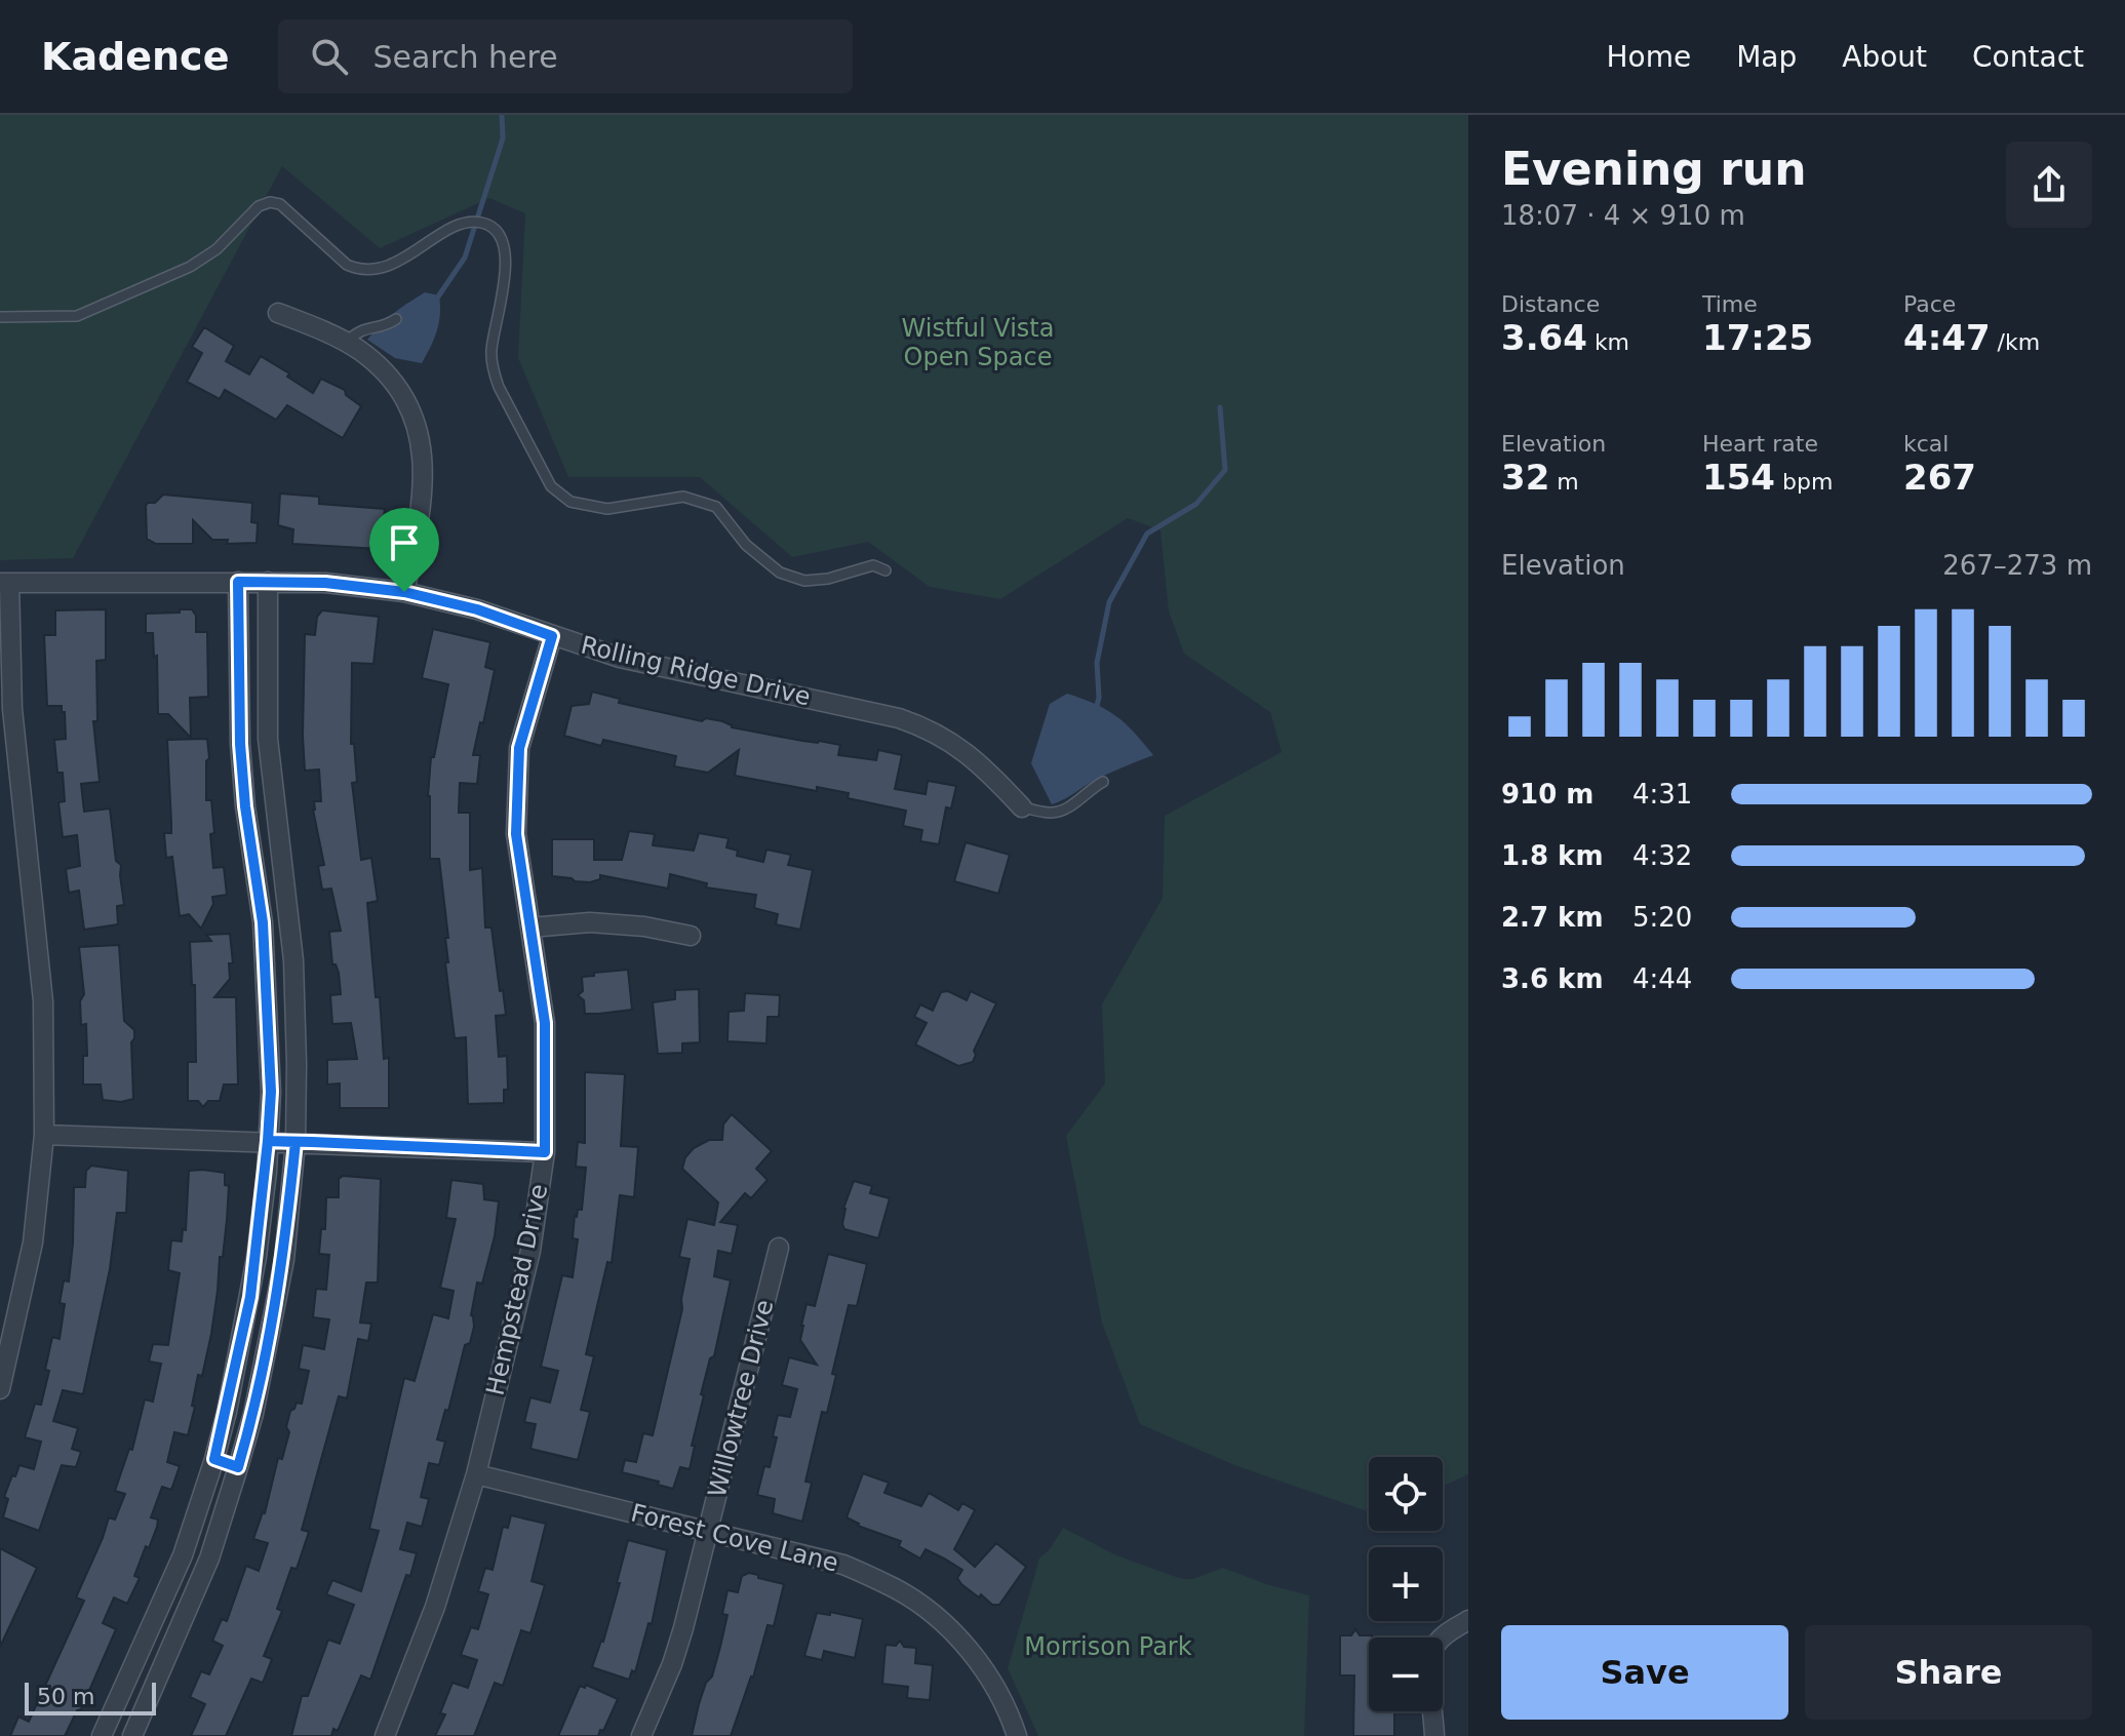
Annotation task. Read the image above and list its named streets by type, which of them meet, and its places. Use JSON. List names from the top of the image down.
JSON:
{
  "streets": {
    "street": [
      "Rolling Ridge Drive",
      "Hempstead Drive",
      "Willowtree Drive",
      "Forest Cove Lane"
    ]
  },
  "crossings": [
    ["Rolling Ridge Drive", "Hempstead Drive"],
    ["Hempstead Drive", "Forest Cove Lane"],
    ["Willowtree Drive", "Forest Cove Lane"]
  ],
  "parks": ["Wistful Vista Open Space", "Morrison Park"],
  "scale_bar": "50 m",
  "page": {
    "header": "Kadence",
    "search": "Search here",
    "nav": [
      "Home",
      "Map",
      "About",
      "Contact"
    ],
    "heading": ["Evening run", "18:07 · 4 × 910 m"],
    "stats": [
      ["Distance", "3.64 km"],
      ["Time", "17:25"],
      ["Pace", "4:47 /km"],
      ["Elevation", "32 m"],
      ["Heart rate", "154 bpm"],
      ["kcal", "267"]
    ],
    "chart": ["Elevation", "267–273 m"],
    "list": [
      {
        "name": "910 m",
        "note": "4:31"
      },
      {
        "name": "1.8 km",
        "note": "4:32"
      },
      {
        "name": "2.7 km",
        "note": "5:20"
      },
      {
        "name": "3.6 km",
        "note": "4:44"
      }
    ],
    "map_buttons": ["+", "−"],
    "buttons": ["Save", "Share"],
    "scale": "50 m"
  }
}
